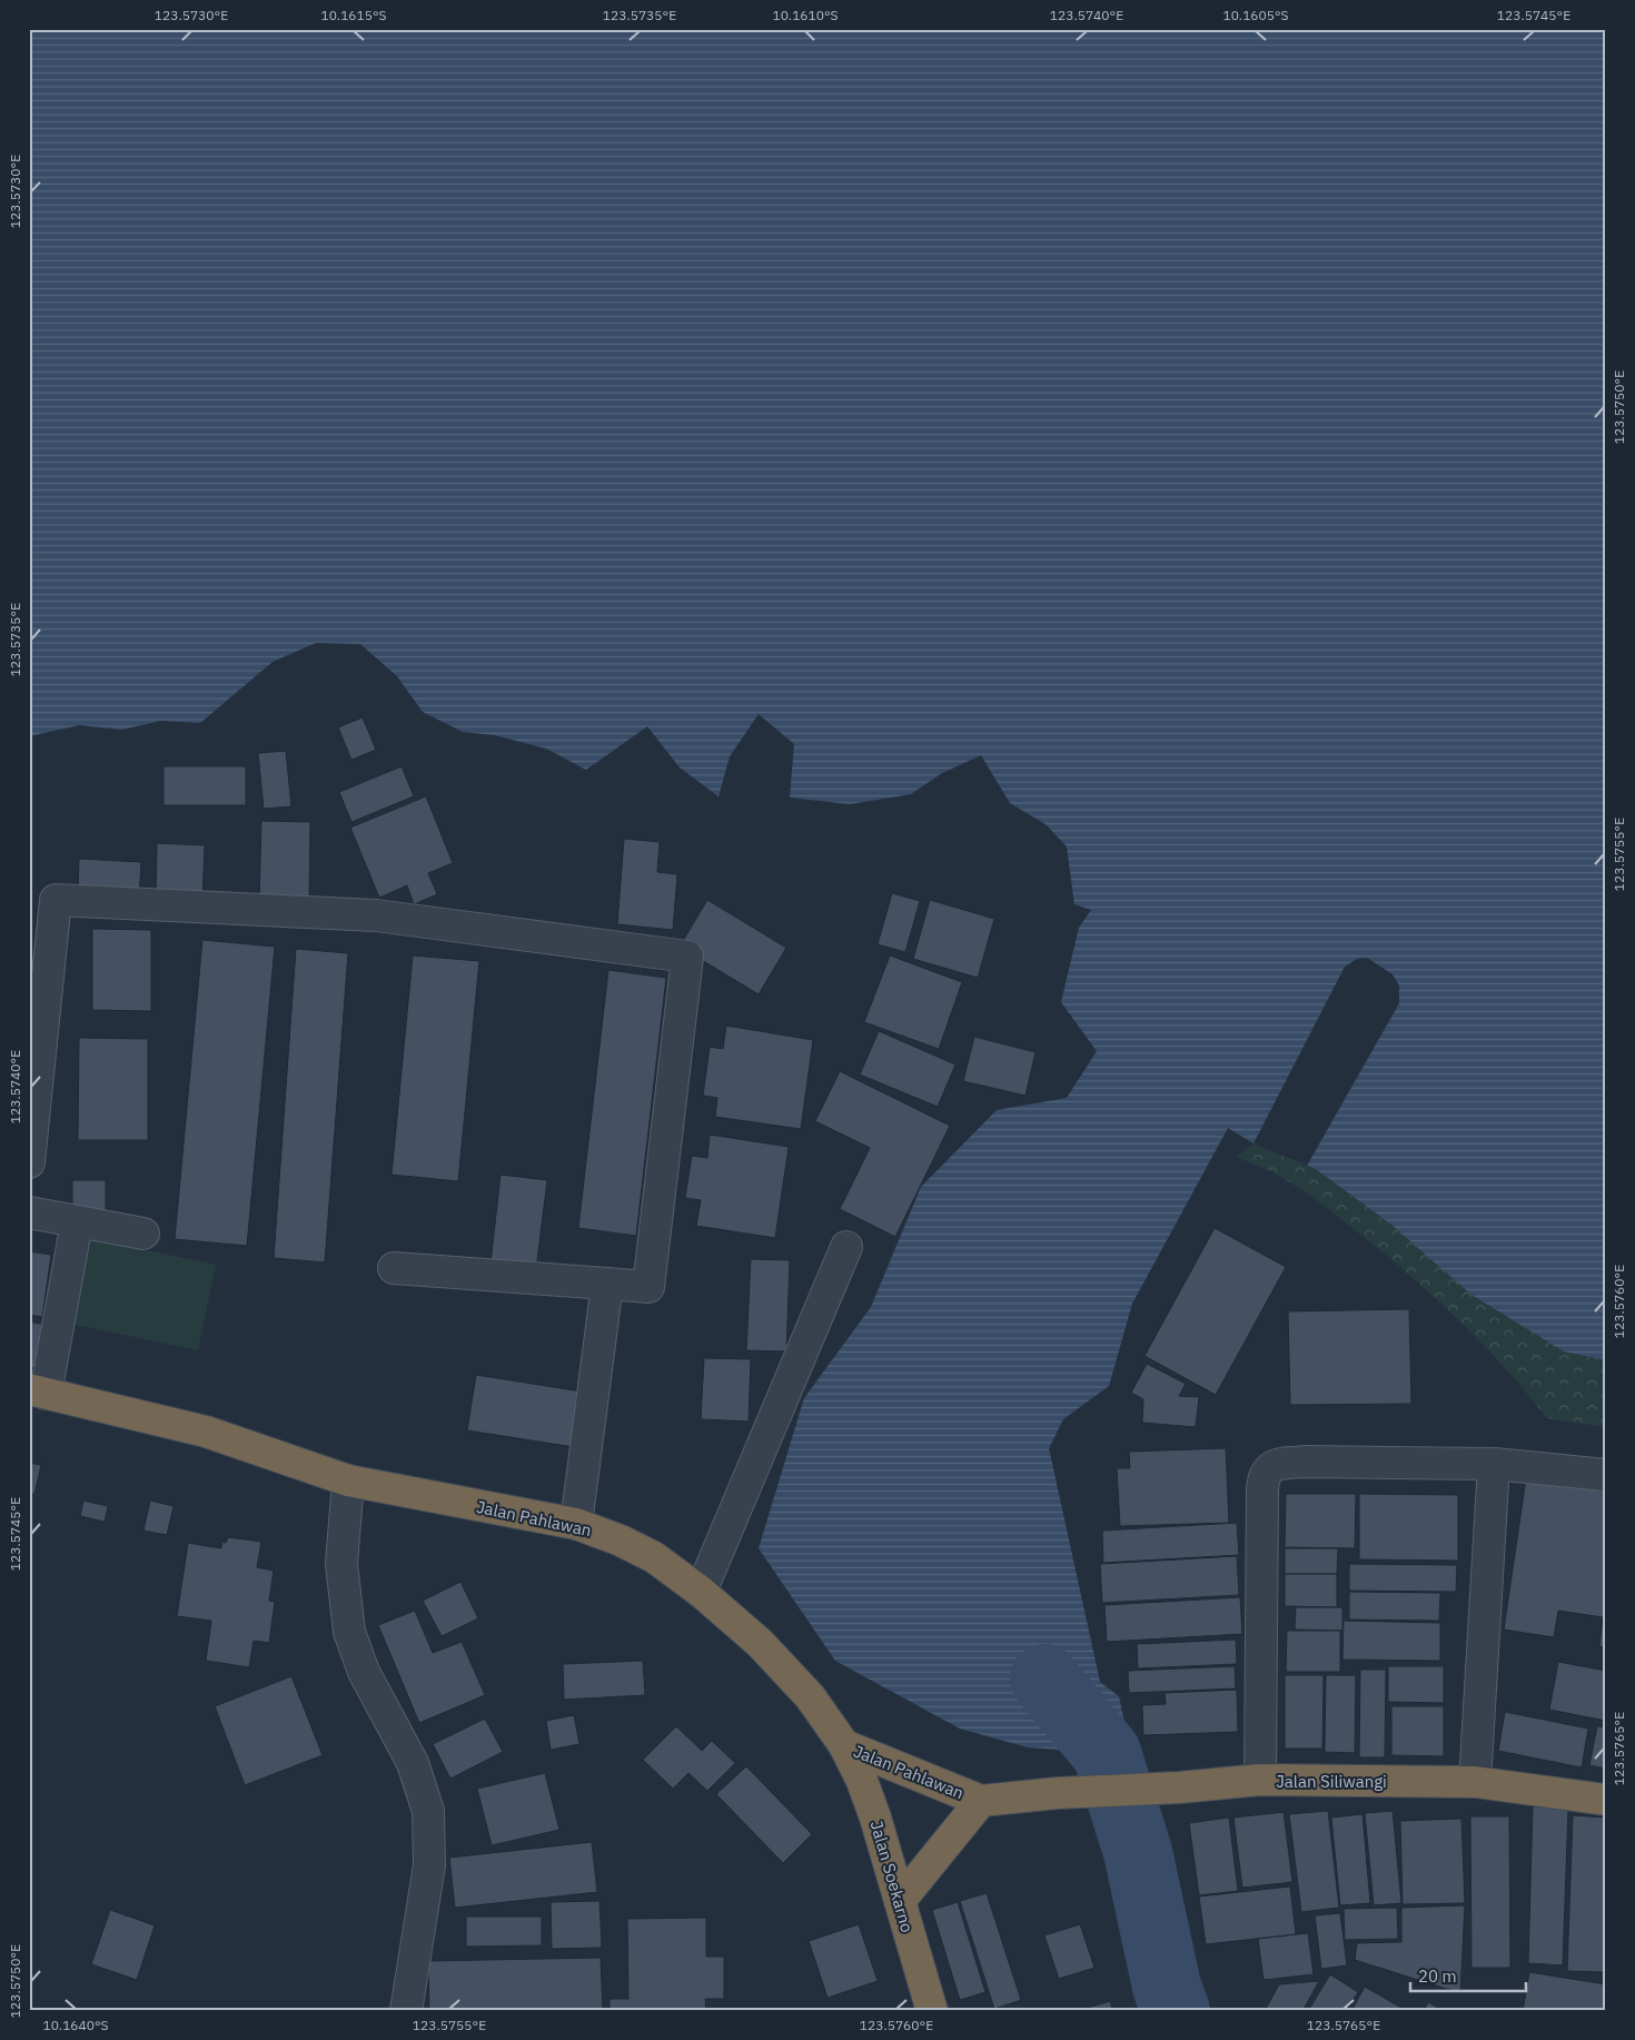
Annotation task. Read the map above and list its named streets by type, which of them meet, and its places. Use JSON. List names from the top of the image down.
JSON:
{
  "streets": {
    "highway": ["Jalan Pahlawan", "Jalan Siliwangi", "Jalan Soekarno"]
  },
  "crossings": [
    ["Jalan Pahlawan", "Jalan Siliwangi"],
    ["Jalan Pahlawan", "Jalan Soekarno"]
  ],
  "scale_bar": "20 m",
  "coordinates": [
    "123.5730°E",
    "10.1615°S",
    "123.5735°E",
    "10.1610°S",
    "123.5740°E",
    "10.1605°S",
    "123.5745°E",
    "123.5750°E",
    "123.5755°E",
    "123.5760°E",
    "123.5765°E",
    "10.1640°S"
  ]
}
